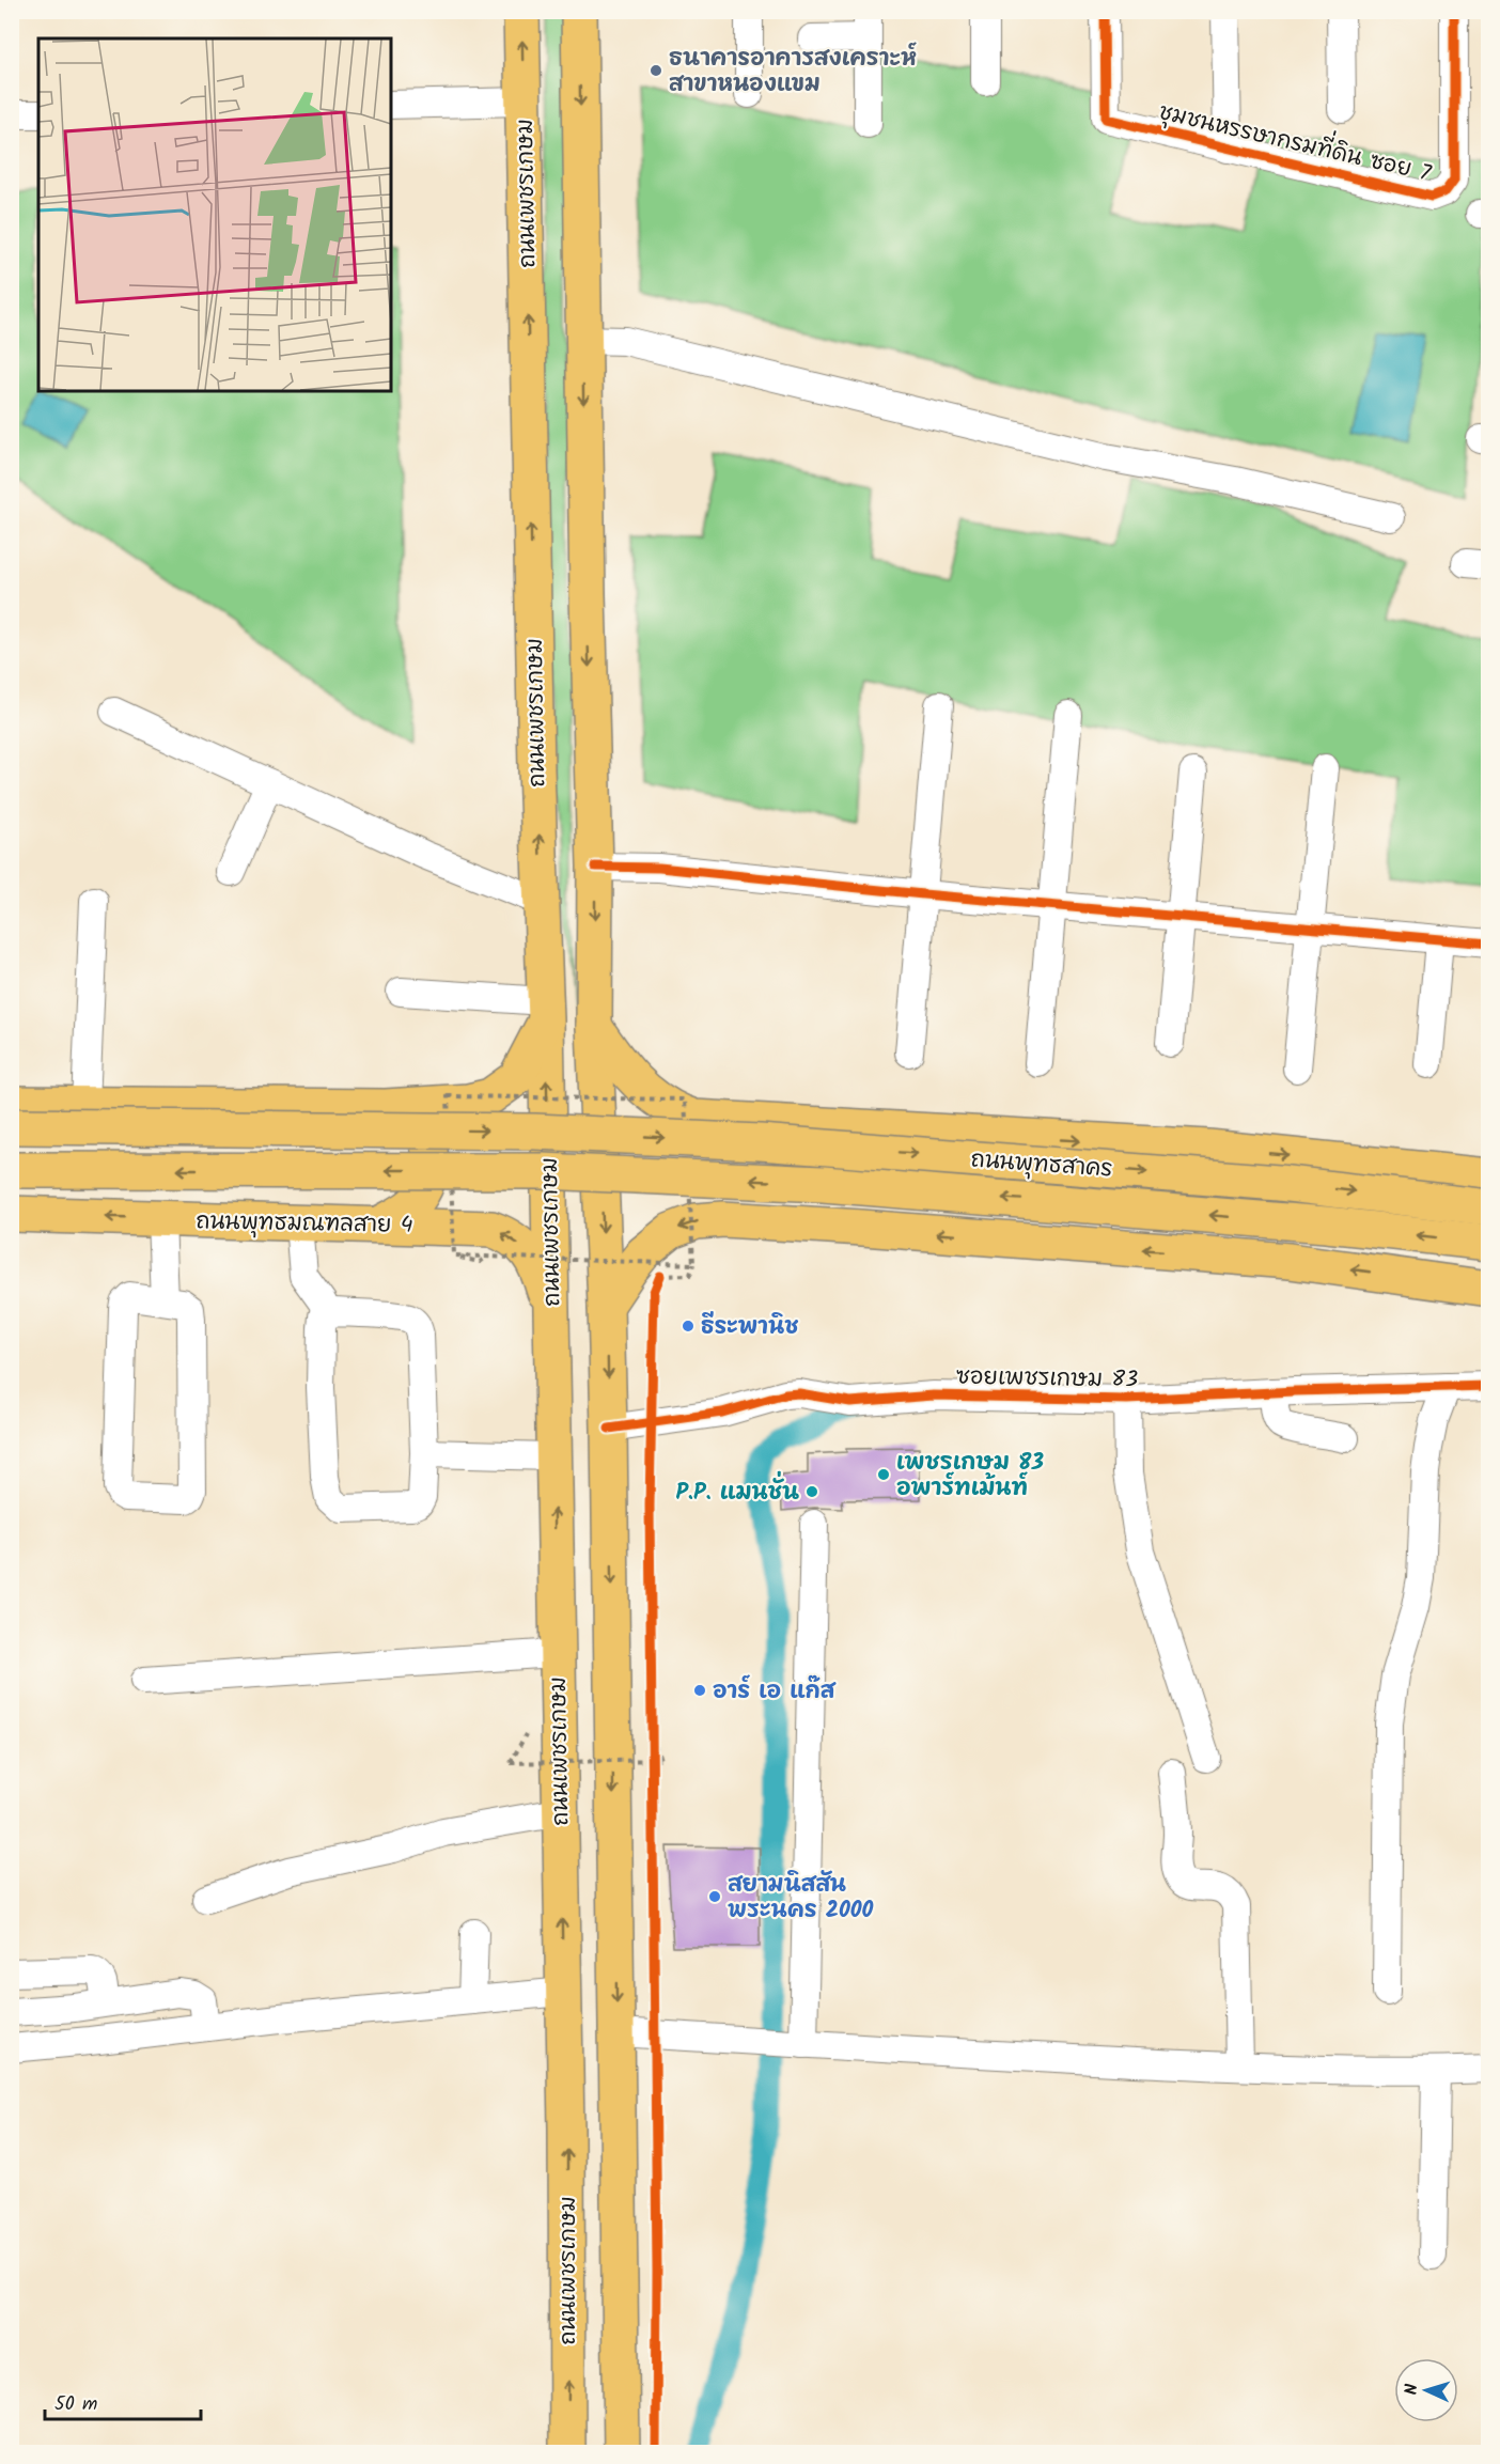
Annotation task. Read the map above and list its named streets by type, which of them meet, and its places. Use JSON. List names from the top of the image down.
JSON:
{
  "streets": {
    "main road": ["ถนนเพชรเกษม", "ถนนพุทธสาคร", "ถนนพุทธมณฑลสาย 4"],
    "street": ["ชุมชนหรรษากรมที่ดิน ซอย 7", "ซอยเพชรเกษม 83"]
  },
  "crossings": [
    ["ถนนเพชรเกษม", "ถนนพุทธมณฑลสาย 4"]
  ],
  "places": [
    "ธนาคารอาคารสงเคราะห์ สาขาหนองแขม",
    "ธีระพานิช",
    "เพชรเกษม 83 อพาร์ทเม้นท์",
    "P.P. แมนชั่น",
    "อาร์ เอ แก๊ส",
    "สยามนิสสัน พระนคร 2000"
  ],
  "scale_bar": "50 m",
  "north": "left"
}
